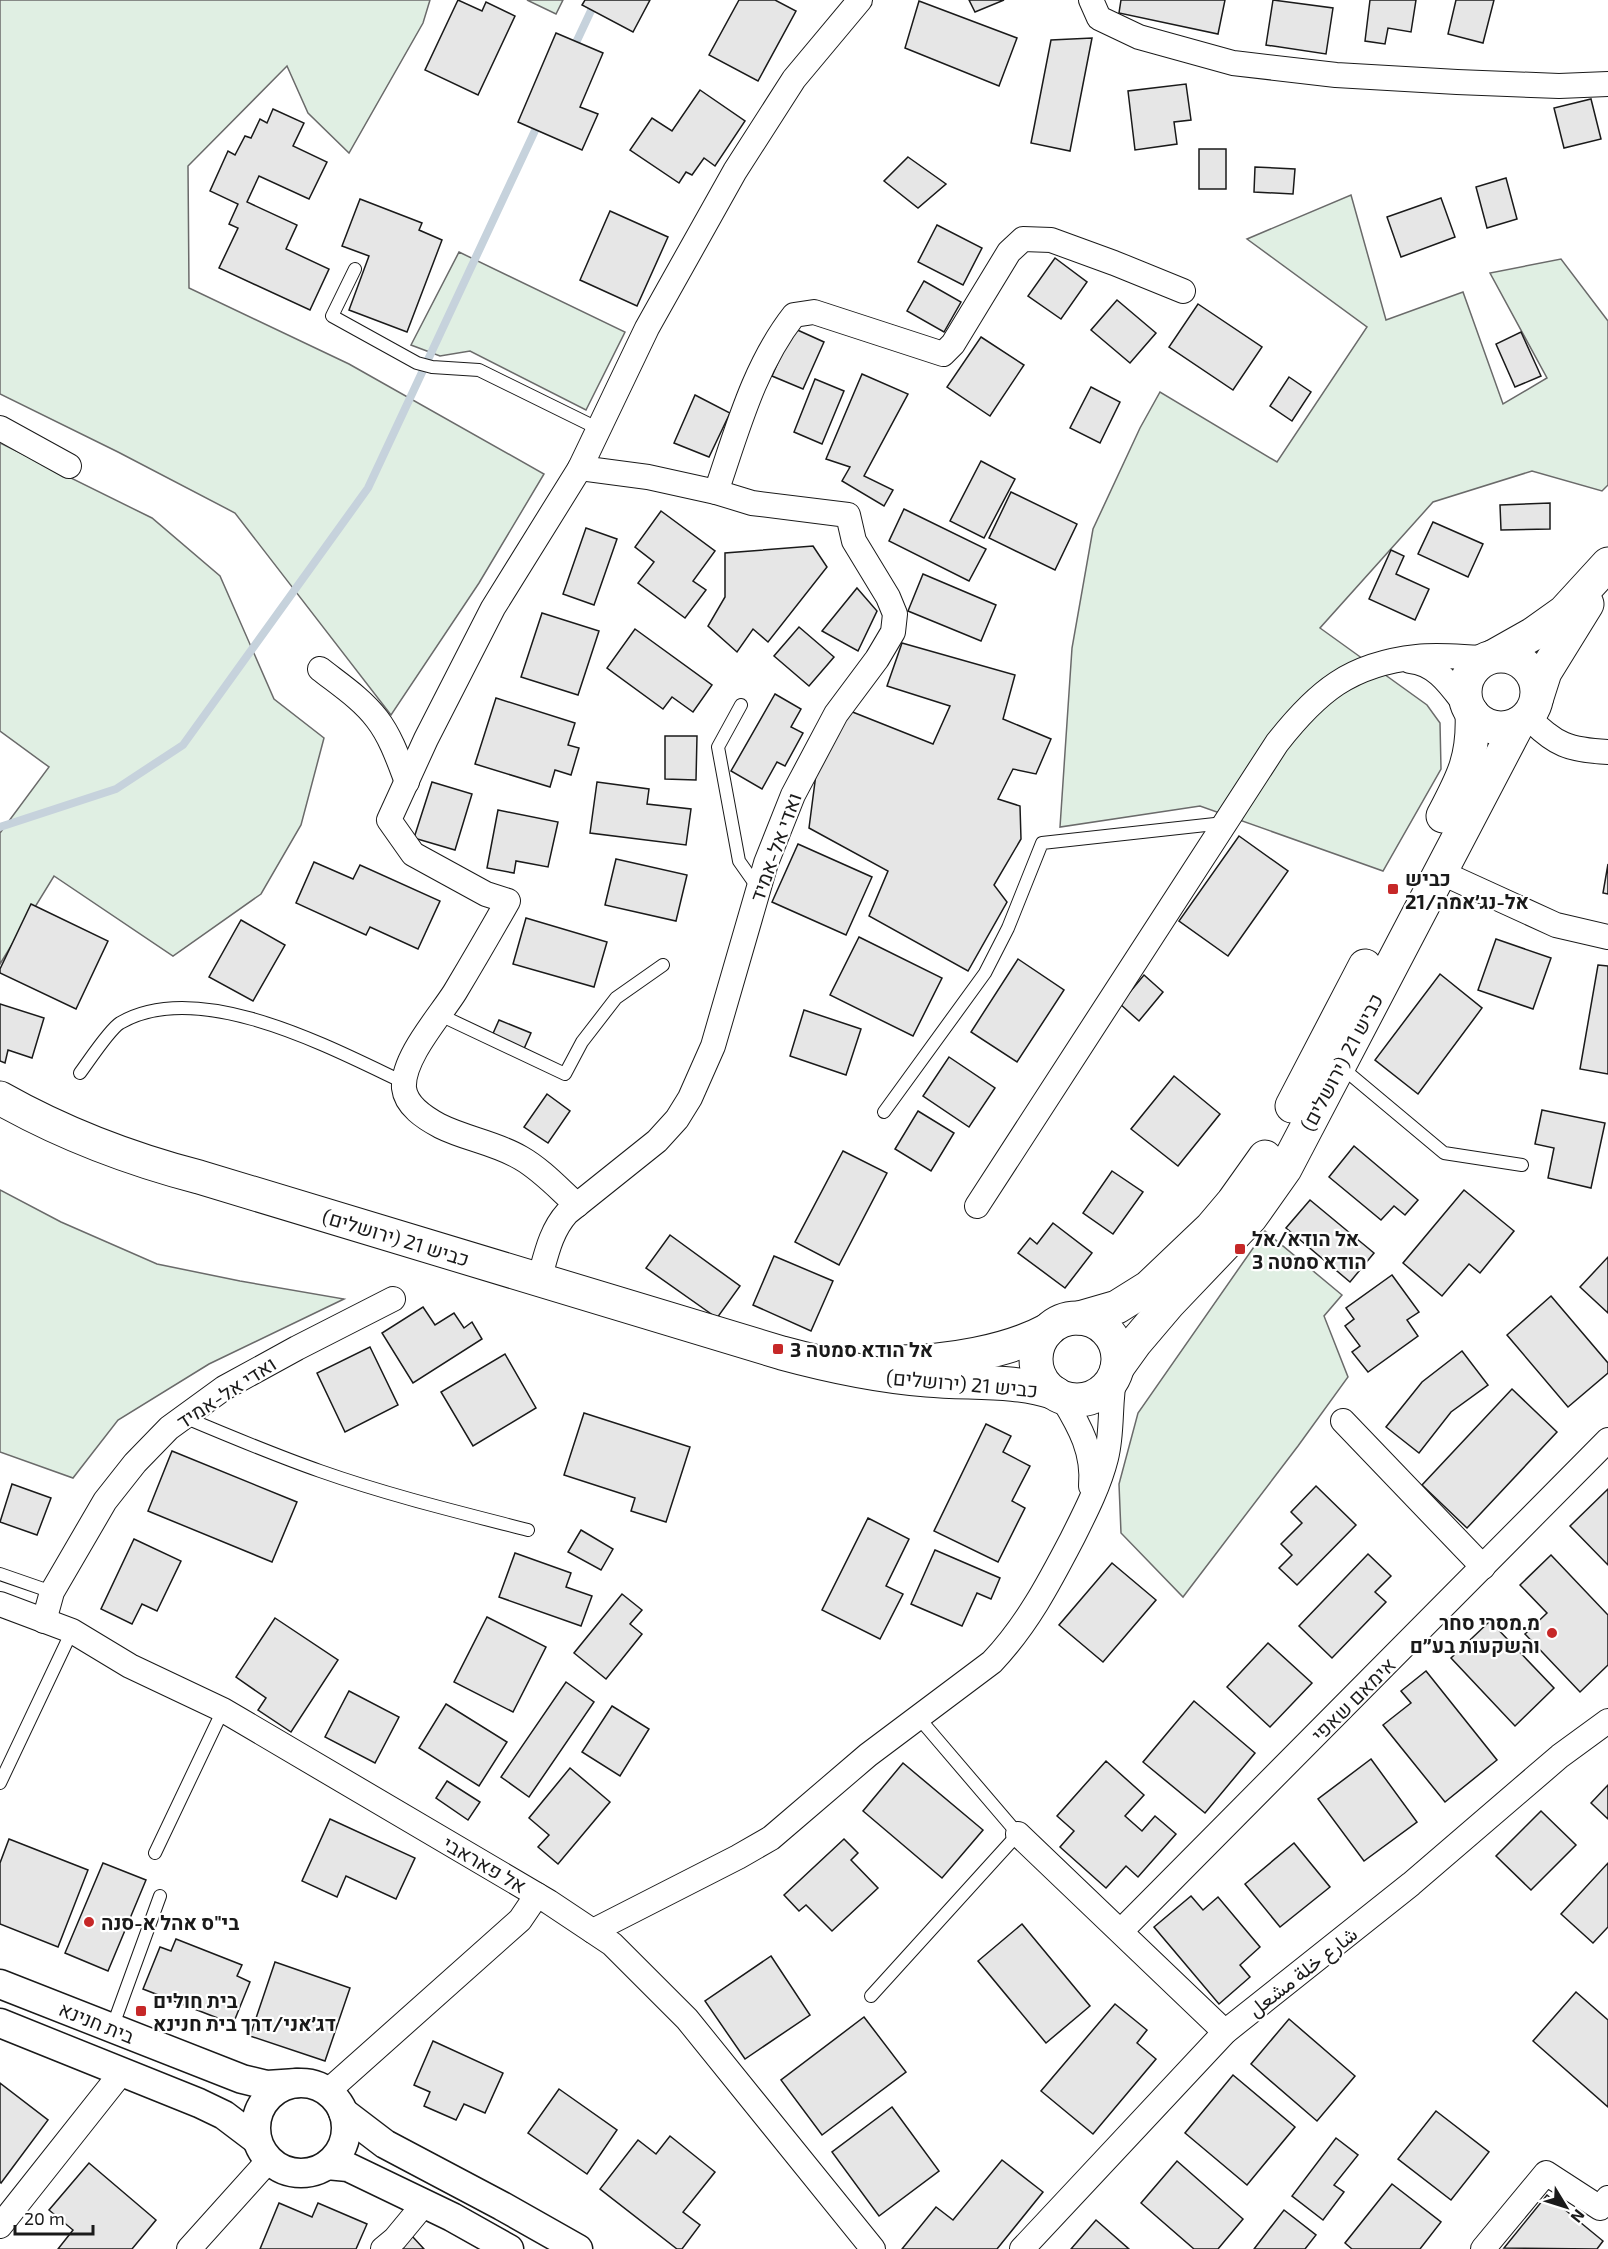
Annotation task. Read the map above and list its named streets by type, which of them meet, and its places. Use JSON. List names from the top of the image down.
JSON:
{
  "streets": {
    "main road": ["כביש 21 (ירושלים)"],
    "street": [
      "ואדי אל-אמיד",
      "אימאם שאפי",
      "אל פאראבי",
      "شارع خلة مشعل",
      "בית חנינא"
    ]
  },
  "crossings": [
    ["ואדי אל-אמיד", "כביש 21 (ירושלים)"],
    ["ואדי אל-אמיד", "אל פאראבי"]
  ],
  "places": {
    "transit": [
      "כביש 21/אל-נג׳אמה",
      "אל הודא/אל הודא סמטה 3",
      "אל הודא סמטה 3",
      "בית חולים דג׳אני/דרך בית חנינא"
    ],
    "other": ["מ.מסרי סחר והשקעות בע״ם", "בי\"ס אהל א-סנה"]
  },
  "scale_bar": "20 m",
  "north": "bottom right"
}
